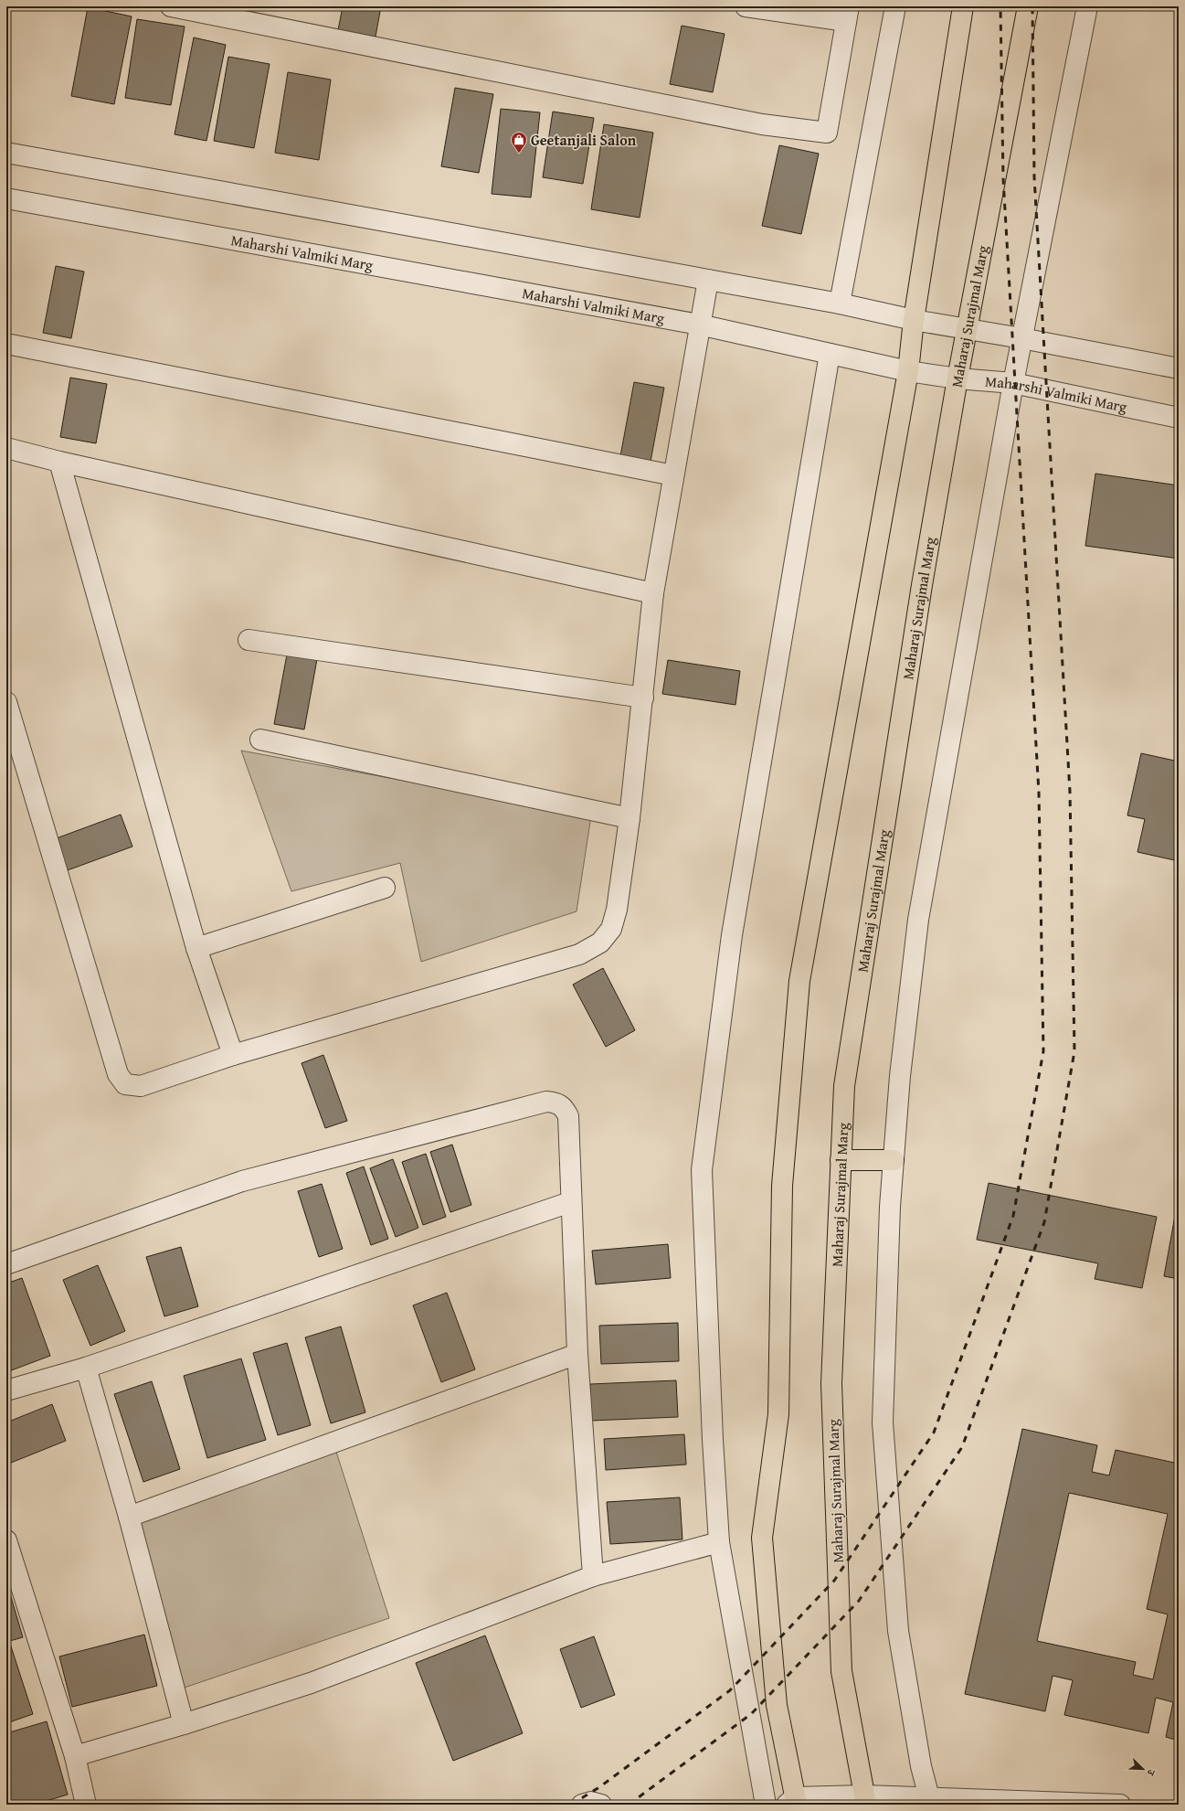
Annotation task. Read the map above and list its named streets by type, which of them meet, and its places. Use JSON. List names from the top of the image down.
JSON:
{
  "streets": {
    "main road": ["Maharaj Surajmal Marg"],
    "street": ["Maharshi Valmiki Marg"]
  },
  "crossings": [
    ["Maharshi Valmiki Marg", "Maharaj Surajmal Marg"]
  ],
  "places": {
    "shop": ["Geetanjali Salon"]
  },
  "north": "bottom right"
}
